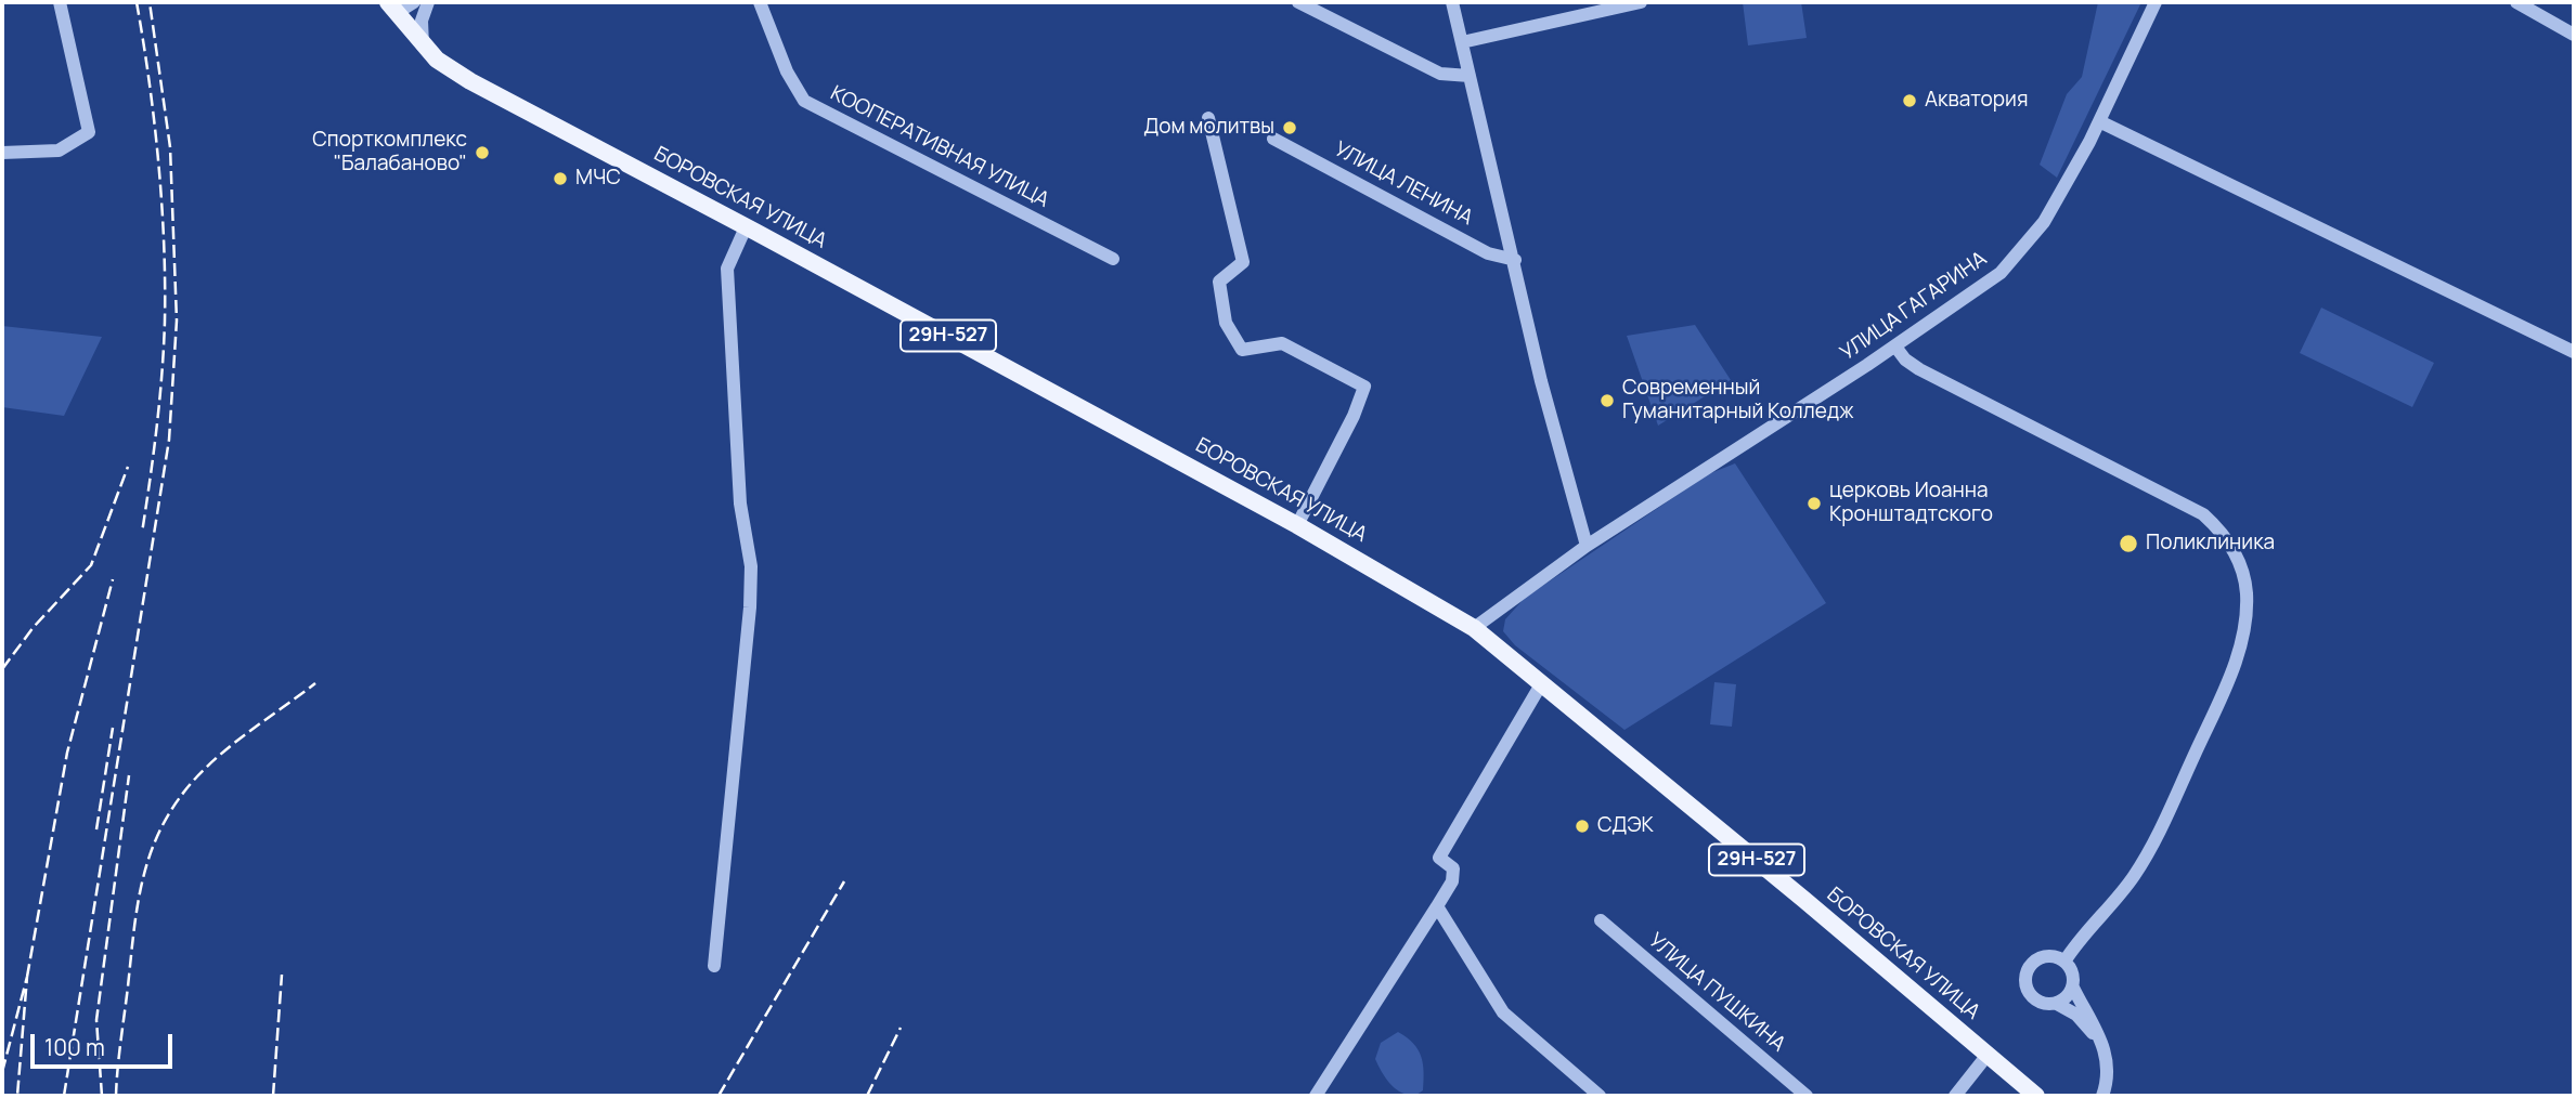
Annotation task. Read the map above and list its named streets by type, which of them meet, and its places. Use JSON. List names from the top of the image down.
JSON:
{
  "streets": {
    "main road": ["БОРОВСКАЯ УЛИЦА", "29Н-527"],
    "street": [
      "КООПЕРАТИВНАЯ УЛИЦА",
      "УЛИЦА ЛЕНИНА",
      "УЛИЦА ГАГАРИНА",
      "УЛИЦА ПУШКИНА"
    ]
  },
  "crossings": [
    ["БОРОВСКАЯ УЛИЦА", "УЛИЦА ГАГАРИНА"],
    ["БОРОВСКАЯ УЛИЦА", "29Н-527"]
  ],
  "places": [
    "Акватория",
    "Дом молитвы",
    "Спорткомплекс \"Балабаново\"",
    "МЧС",
    "Современный Гуманитарный Колледж",
    "церковь Иоанна Кронштадтского",
    "Поликлиника",
    "СДЭК"
  ],
  "scale_bar": "100 m"
}
